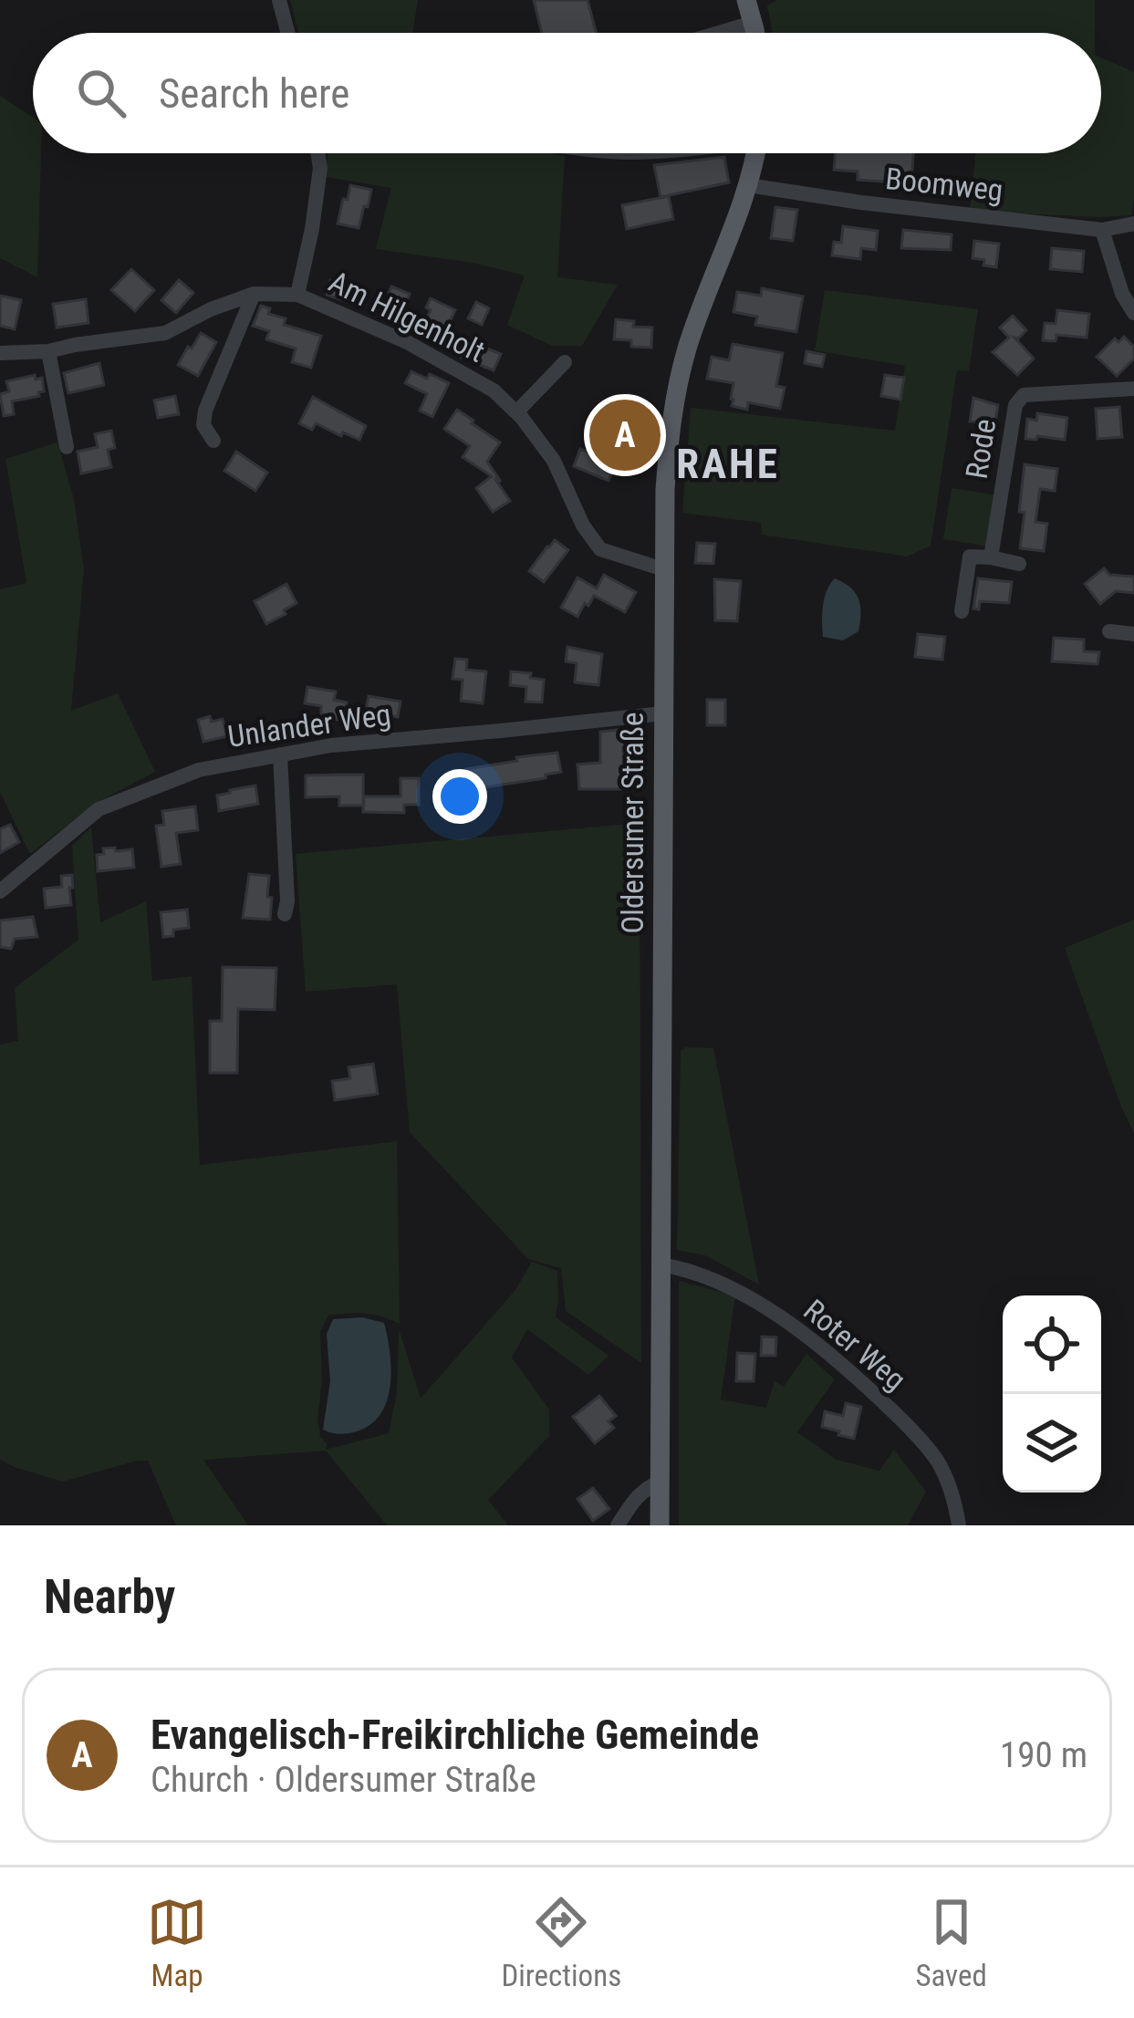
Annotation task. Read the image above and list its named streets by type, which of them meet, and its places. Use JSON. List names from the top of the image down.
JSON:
{
  "streets": {
    "main road": ["Oldersumer Straße"],
    "street": [
      "Boomweg",
      "Am Hilgenholt",
      "Rode",
      "Unlander Weg",
      "Roter Weg"
    ]
  },
  "crossings": [
    ["Boomweg", "Oldersumer Straße"],
    ["Am Hilgenholt", "Oldersumer Straße"],
    ["Unlander Weg", "Oldersumer Straße"],
    ["Oldersumer Straße", "Roter Weg"]
  ],
  "districts": ["RAHE"],
  "page": {
    "search": "Search here",
    "pins": "A",
    "heading": "Nearby",
    "list": [
      {
        "mark": "A",
        "name": "Evangelisch-Freikirchliche Gemeinde",
        "note": "Church · Oldersumer Straße",
        "value": "190 m"
      }
    ],
    "nav": ["Map", "Directions", "Saved"]
  }
}
